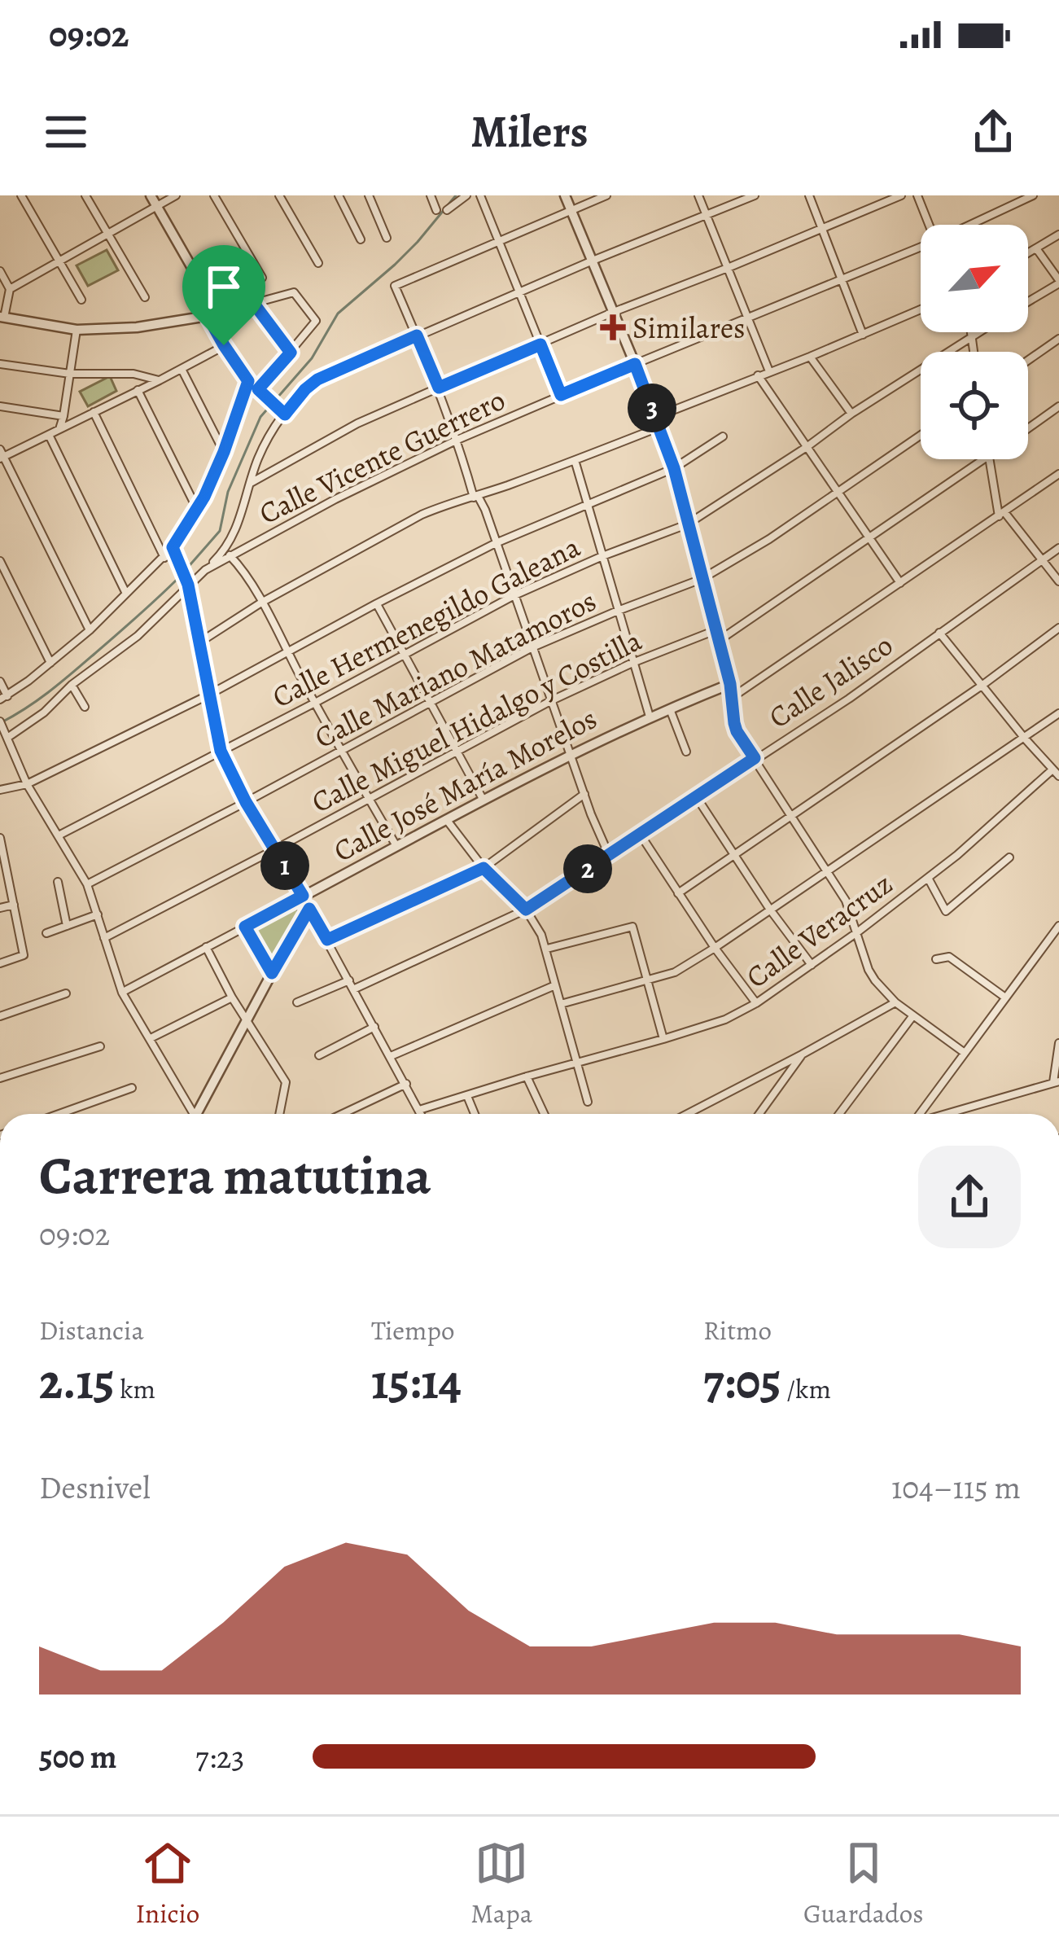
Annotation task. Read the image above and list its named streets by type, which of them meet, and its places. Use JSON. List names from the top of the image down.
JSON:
{
  "streets": {
    "street": [
      "Calle Vicente Guerrero",
      "Calle Hermenegildo Galeana",
      "Calle Mariano Matamoros",
      "Calle Jalisco",
      "Calle Miguel Hidalgo y Costilla",
      "Calle José María Morelos",
      "Calle Veracruz"
    ]
  },
  "places": {
    "health": ["Similares"]
  },
  "north": "top right",
  "page": {
    "status": "09:02",
    "header": "Milers",
    "pins": ["3", "1", "2"],
    "heading": ["Carrera matutina", "09:02"],
    "stats": [
      ["Distancia", "2.15 km"],
      ["Tiempo", "15:14"],
      ["Ritmo", "7:05 /km"]
    ],
    "chart": ["Desnivel", "104–115 m"],
    "list": [
      {
        "name": "500 m",
        "note": "7:23"
      }
    ],
    "tabs": ["Inicio", "Mapa", "Guardados"]
  }
}
